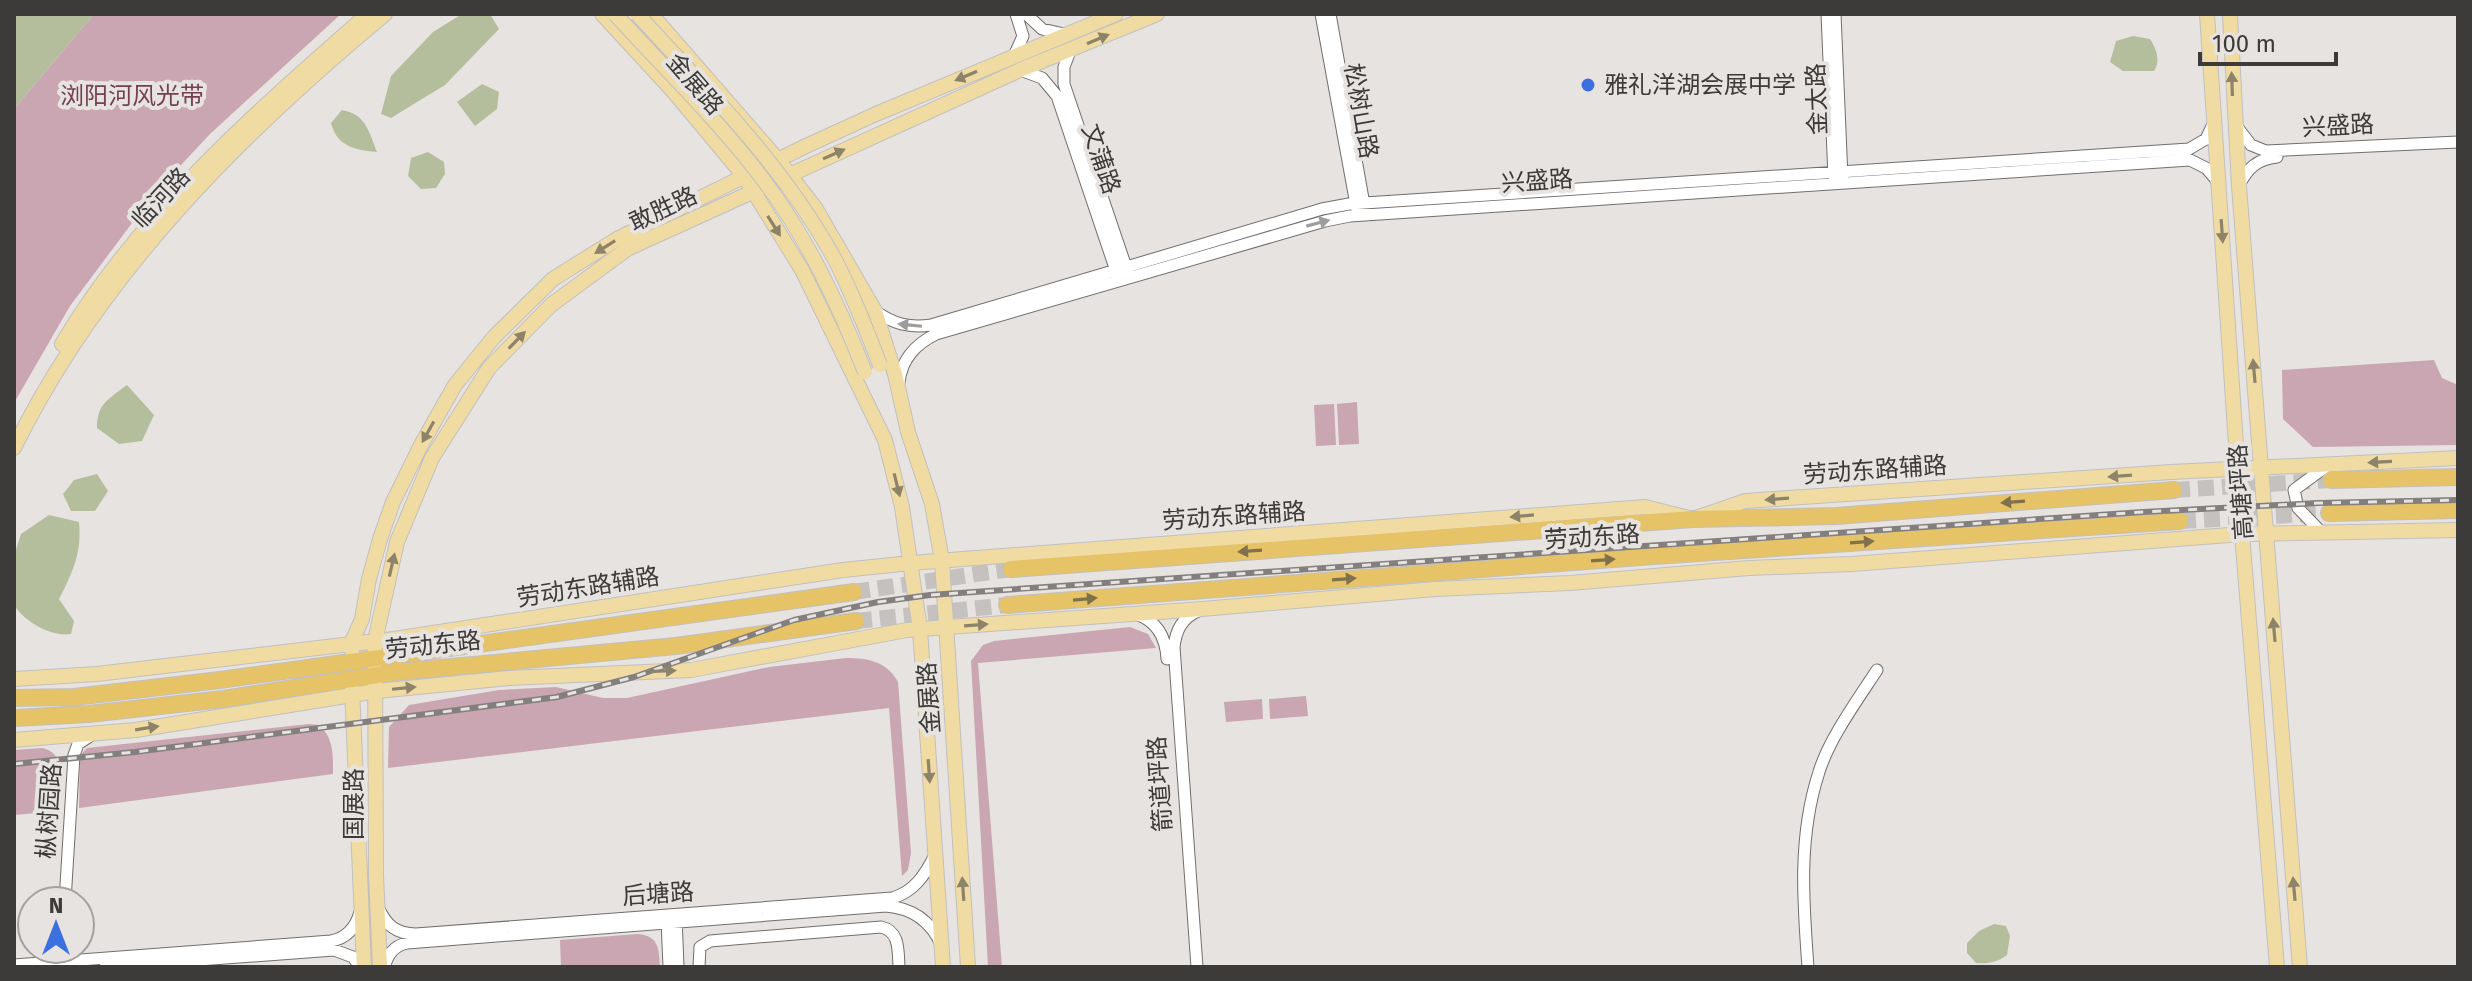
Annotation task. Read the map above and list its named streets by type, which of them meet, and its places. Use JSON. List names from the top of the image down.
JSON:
{
  "streets": {
    "highway": ["劳动东路"],
    "main road": [
      "金展路",
      "临河路",
      "敢胜路",
      "劳动东路辅路",
      "高塘坪路",
      "国展路"
    ],
    "street": [
      "金太路",
      "松树山路",
      "兴盛路",
      "文蒲路",
      "箭道坪路",
      "枞树园路",
      "后塘路"
    ]
  },
  "crossings": [
    ["金展路", "兴盛路"],
    ["金展路", "敢胜路"],
    ["金展路", "劳动东路辅路"],
    ["金展路", "后塘路"],
    ["金太路", "兴盛路"],
    ["松树山路", "兴盛路"],
    ["兴盛路", "文蒲路"],
    ["兴盛路", "高塘坪路"],
    ["文蒲路", "敢胜路"],
    ["敢胜路", "劳动东路辅路"],
    ["敢胜路", "劳动东路"],
    ["敢胜路", "国展路"],
    ["劳动东路辅路", "高塘坪路"],
    ["劳动东路辅路", "劳动东路"],
    ["劳动东路辅路", "国展路"],
    ["劳动东路", "国展路"],
    ["国展路", "后塘路"]
  ],
  "parks": ["浏阳河风光带"],
  "places": ["雅礼洋湖会展中学"],
  "scale_bar": "100 m",
  "north": "top"
}
